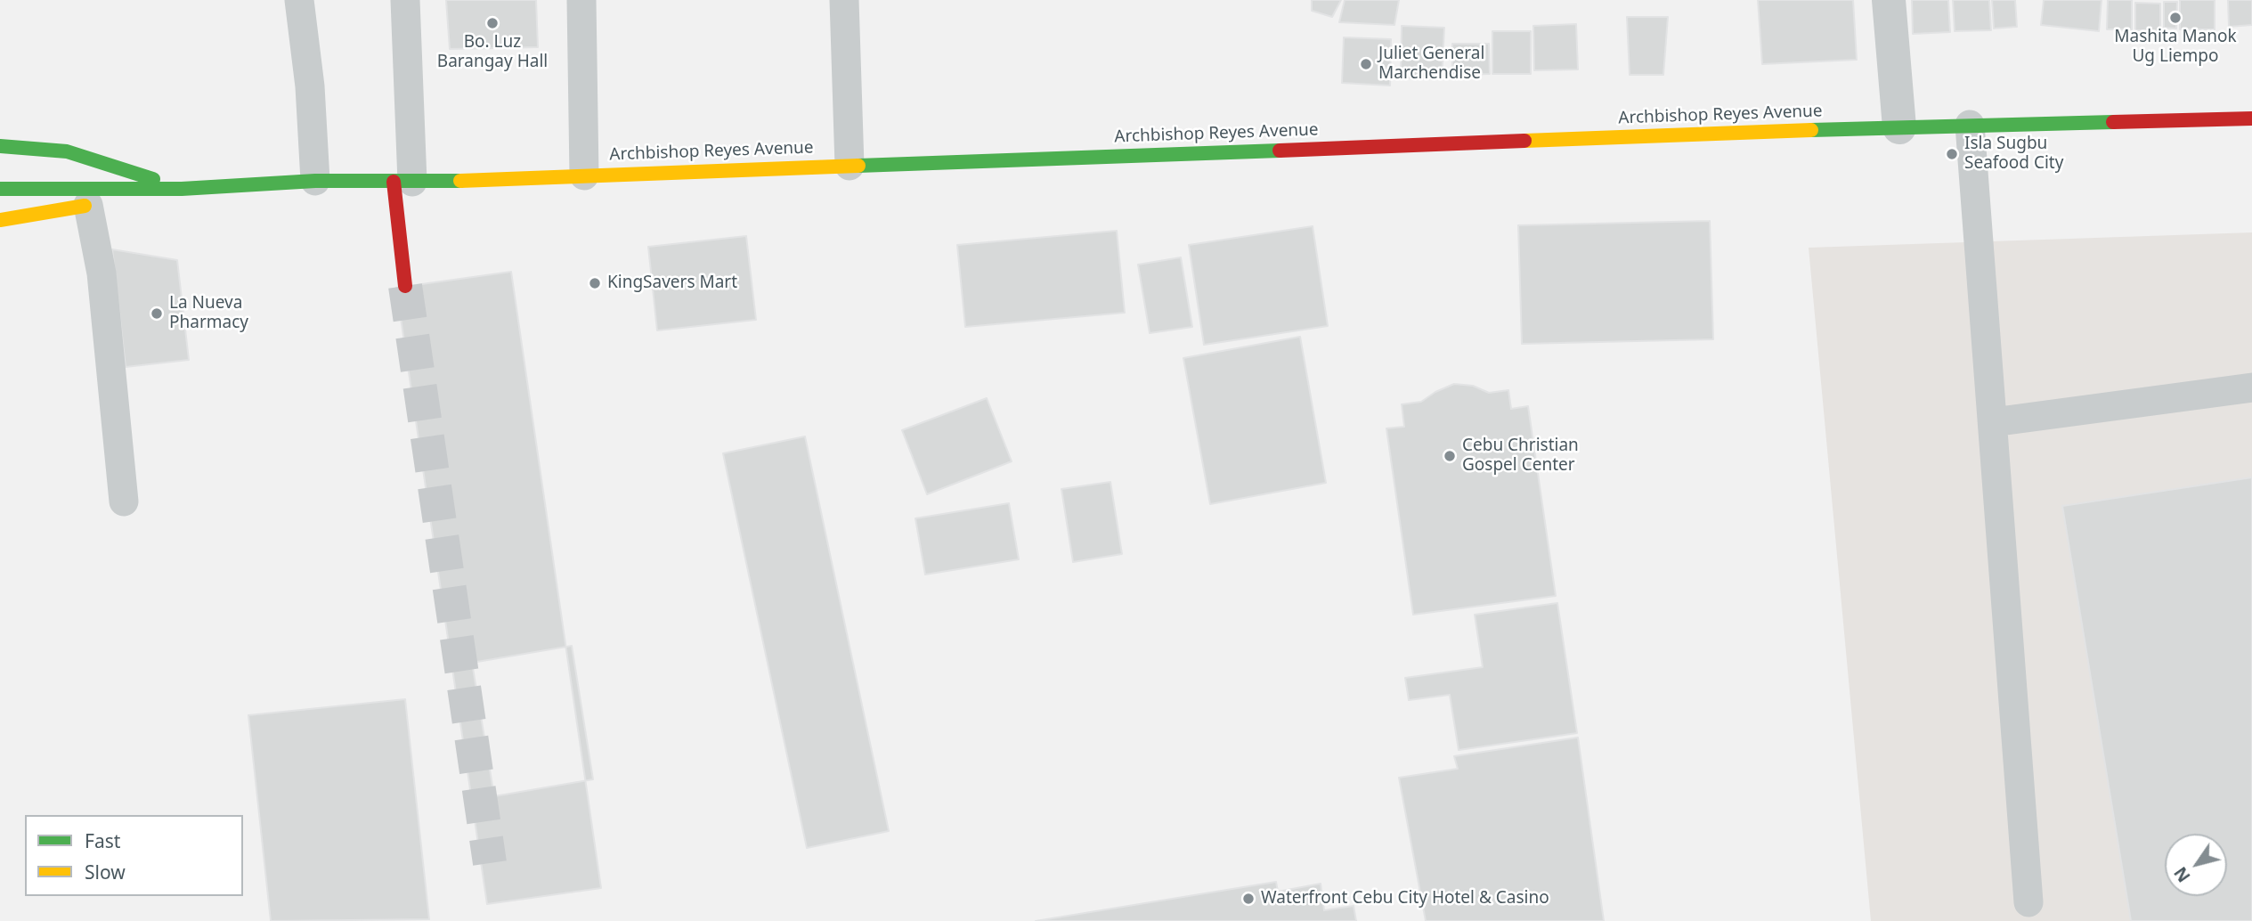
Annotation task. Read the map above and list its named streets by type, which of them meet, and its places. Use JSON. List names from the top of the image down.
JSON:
{
  "streets": {
    "main road": ["Archbishop Reyes Avenue"]
  },
  "places": [
    "Mashita Manok Ug Liempo",
    "Bo. Luz Barangay Hall",
    "Juliet General Marchendise",
    "Isla Sugbu Seafood City",
    "KingSavers Mart",
    "La Nueva Pharmacy",
    "Cebu Christian Gospel Center",
    "Waterfront Cebu City Hotel & Casino"
  ],
  "legend": ["Fast", "Slow"],
  "north": "bottom left"
}
